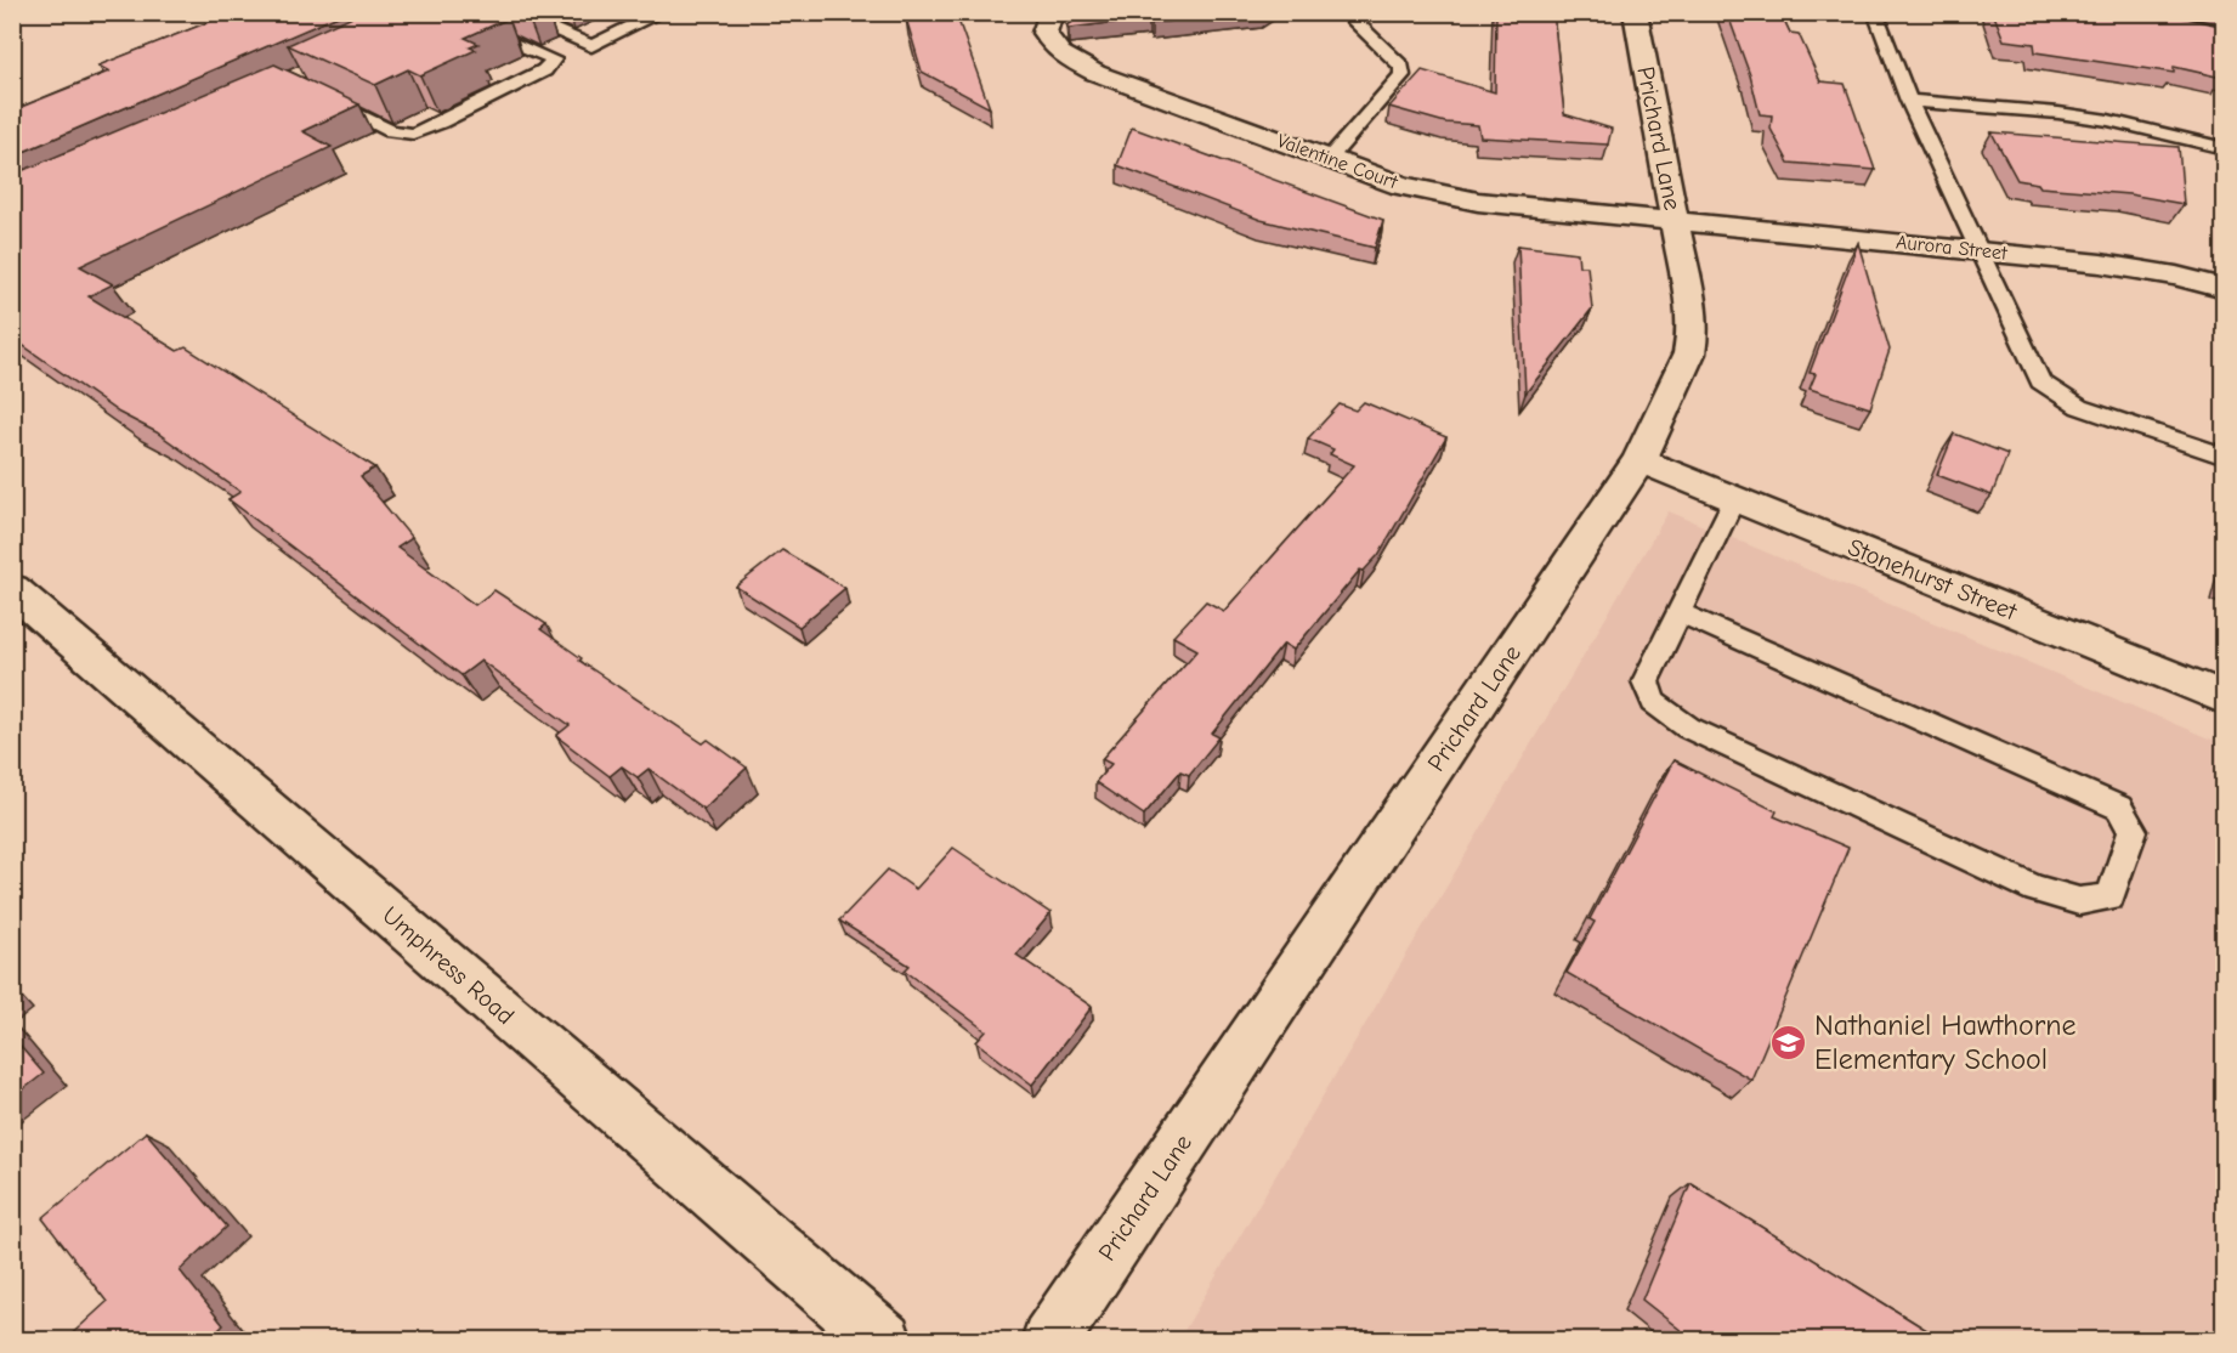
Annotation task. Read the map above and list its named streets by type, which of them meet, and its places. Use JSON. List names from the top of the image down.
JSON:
{
  "streets": {
    "street": [
      "Prichard Lane",
      "Valentine Court",
      "Aurora Street",
      "Stonehurst Street",
      "Umphress Road"
    ]
  },
  "crossings": [
    ["Prichard Lane", "Valentine Court"],
    ["Prichard Lane", "Aurora Street"],
    ["Prichard Lane", "Stonehurst Street"],
    ["Valentine Court", "Aurora Street"]
  ],
  "places": {
    "school or university": ["Nathaniel Hawthorne Elementary School"]
  }
}
